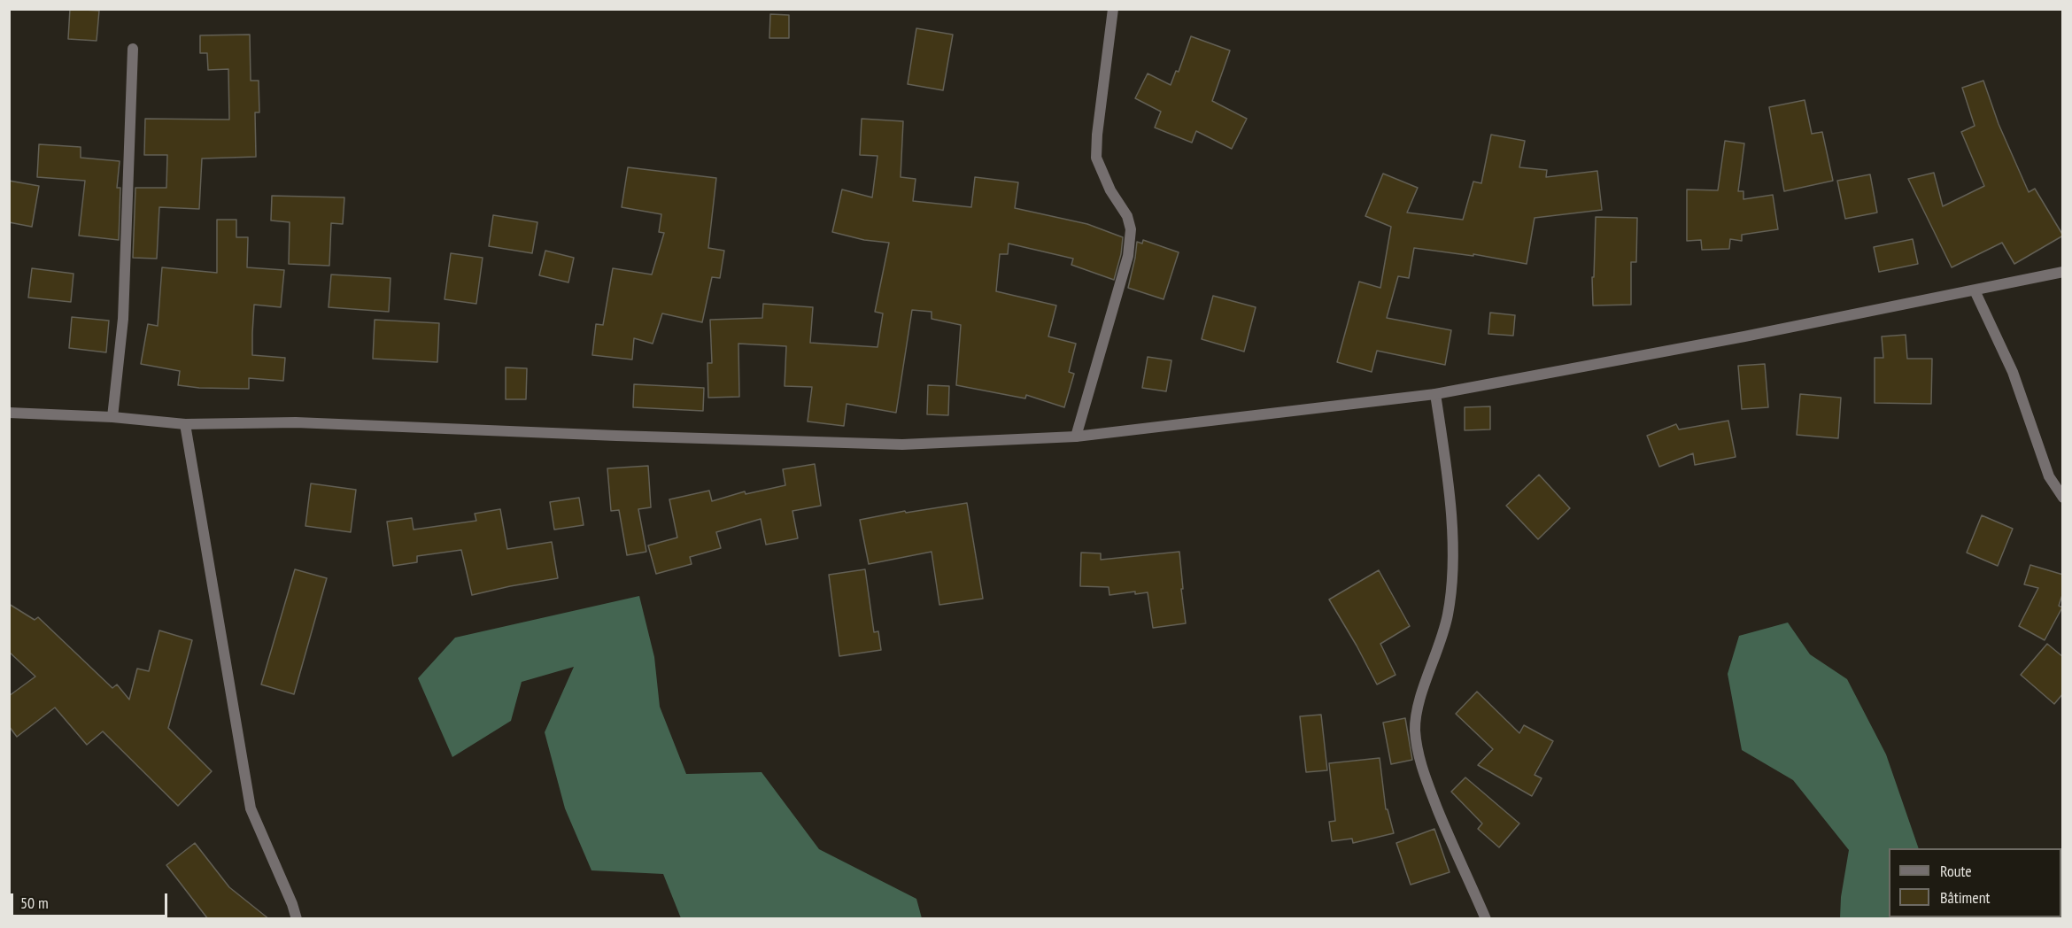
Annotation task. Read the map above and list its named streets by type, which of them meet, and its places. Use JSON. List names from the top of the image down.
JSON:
{
  "legend": ["Route", "Bâtiment"],
  "scale_bar": "50 m"
}
